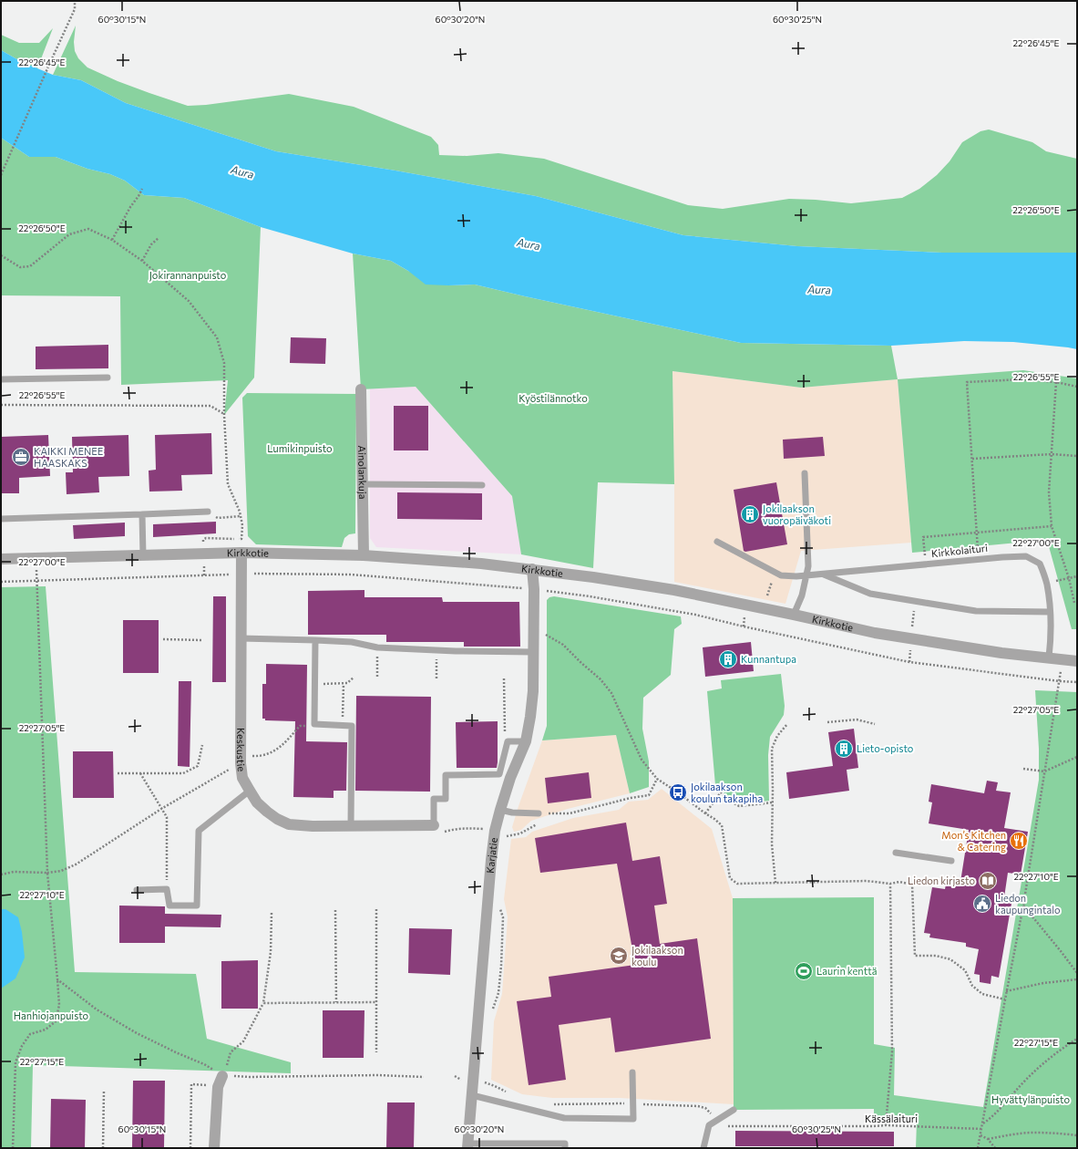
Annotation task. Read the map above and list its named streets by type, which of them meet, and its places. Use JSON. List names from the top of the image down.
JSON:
{
  "streets": {
    "street": [
      "Ainolankuja",
      "Kirkkotie",
      "Keskustie",
      "Karjatie"
    ],
    "lane": ["Kirkkolaituri"],
    "path": ["Kässälaituri"]
  },
  "crossings": [
    ["Ainolankuja", "Kirkkotie"],
    ["Kirkkolaituri", "Kirkkotie"],
    ["Kirkkotie", "Keskustie"],
    ["Kirkkotie", "Karjatie"]
  ],
  "water": ["Aura"],
  "parks": [
    "Jokirannanpuisto",
    "Kyöstilännotko",
    "Lumikinpuisto",
    "Hanhiojanpuisto",
    "Hyvättylänpuisto"
  ],
  "places": {
    "office": ["KAIKKI MENEE HAASKAKS"],
    "building": ["Jokilaakson vuoropäiväkoti", "Kunnantupa", "Lieto-opisto"],
    "bus stop": ["Jokilaakson koulun takapiha"],
    "restaurant": ["Mon’s Kitchen & Catering"],
    "library": ["Liedon kirjasto"],
    "public building": ["Liedon kaupungintalo"],
    "school or university": ["Jokilaakson koulu"],
    "sports": ["Laurin kenttä"]
  },
  "coordinates": [
    "60°30'15\"N",
    "60°30'25\"N",
    "60°30'20\"N",
    "22°26'45\"E",
    "22°26'50\"E",
    "22°26'55\"E",
    "22°27'00\"E",
    "22°27'05\"E",
    "22°27'10\"E",
    "22°27'15\"E"
  ]
}
